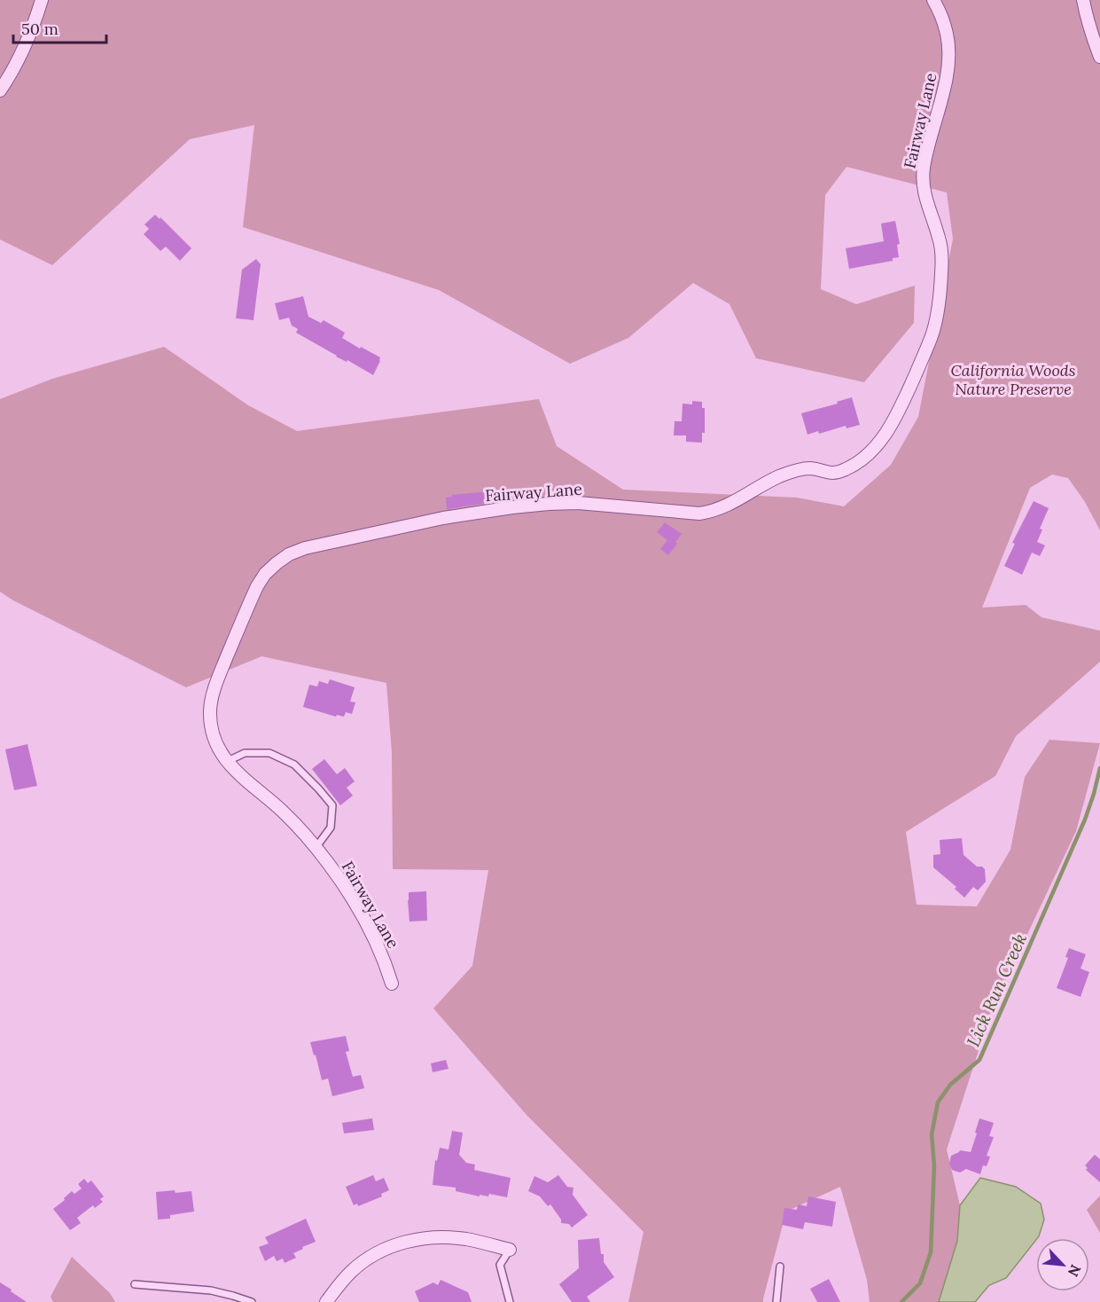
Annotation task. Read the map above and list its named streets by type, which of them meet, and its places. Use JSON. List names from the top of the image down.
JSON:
{
  "streets": {
    "street": ["Fairway Lane"]
  },
  "water": ["Lick Run Creek"],
  "parks": ["California Woods Nature Preserve"],
  "scale_bar": "50 m",
  "north": "bottom right"
}
